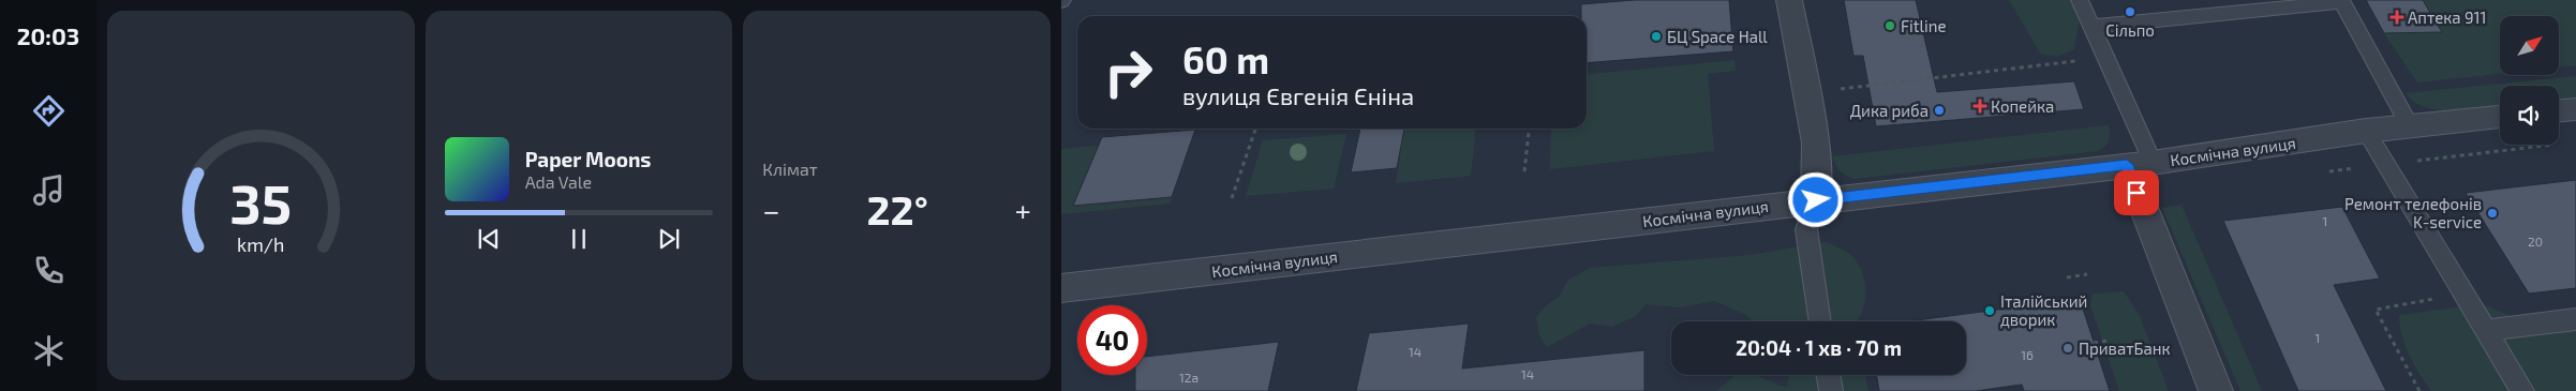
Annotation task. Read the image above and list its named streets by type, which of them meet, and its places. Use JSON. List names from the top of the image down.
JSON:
{
  "streets": {
    "street": ["Космічна вулиця"]
  },
  "places": {
    "other": [
      "Сільпо",
      "Fitline",
      "БЦ Space Hall",
      "Дика риба",
      "Ремонт телефонів K-service",
      "Італійський дворик",
      "ПриватБанк"
    ],
    "health": ["Аптека 911", "Копейка"]
  },
  "house_numbers": [
    "1",
    "20",
    "1",
    "14",
    "16",
    "14",
    "12а"
  ],
  "north": "top right",
  "page": {
    "tabs": "20:03",
    "tile": "Клімат",
    "turn": ["60 m", "вулиця Євгенія Єніна"],
    "song": ["Paper Moons", "Ada Vale"],
    "heat": ["−", "22°", "+"],
    "limit": "40",
    "trip": "20:04 · 1 хв · 70 m",
    "gauge": ["35", "km/h"]
  }
}
